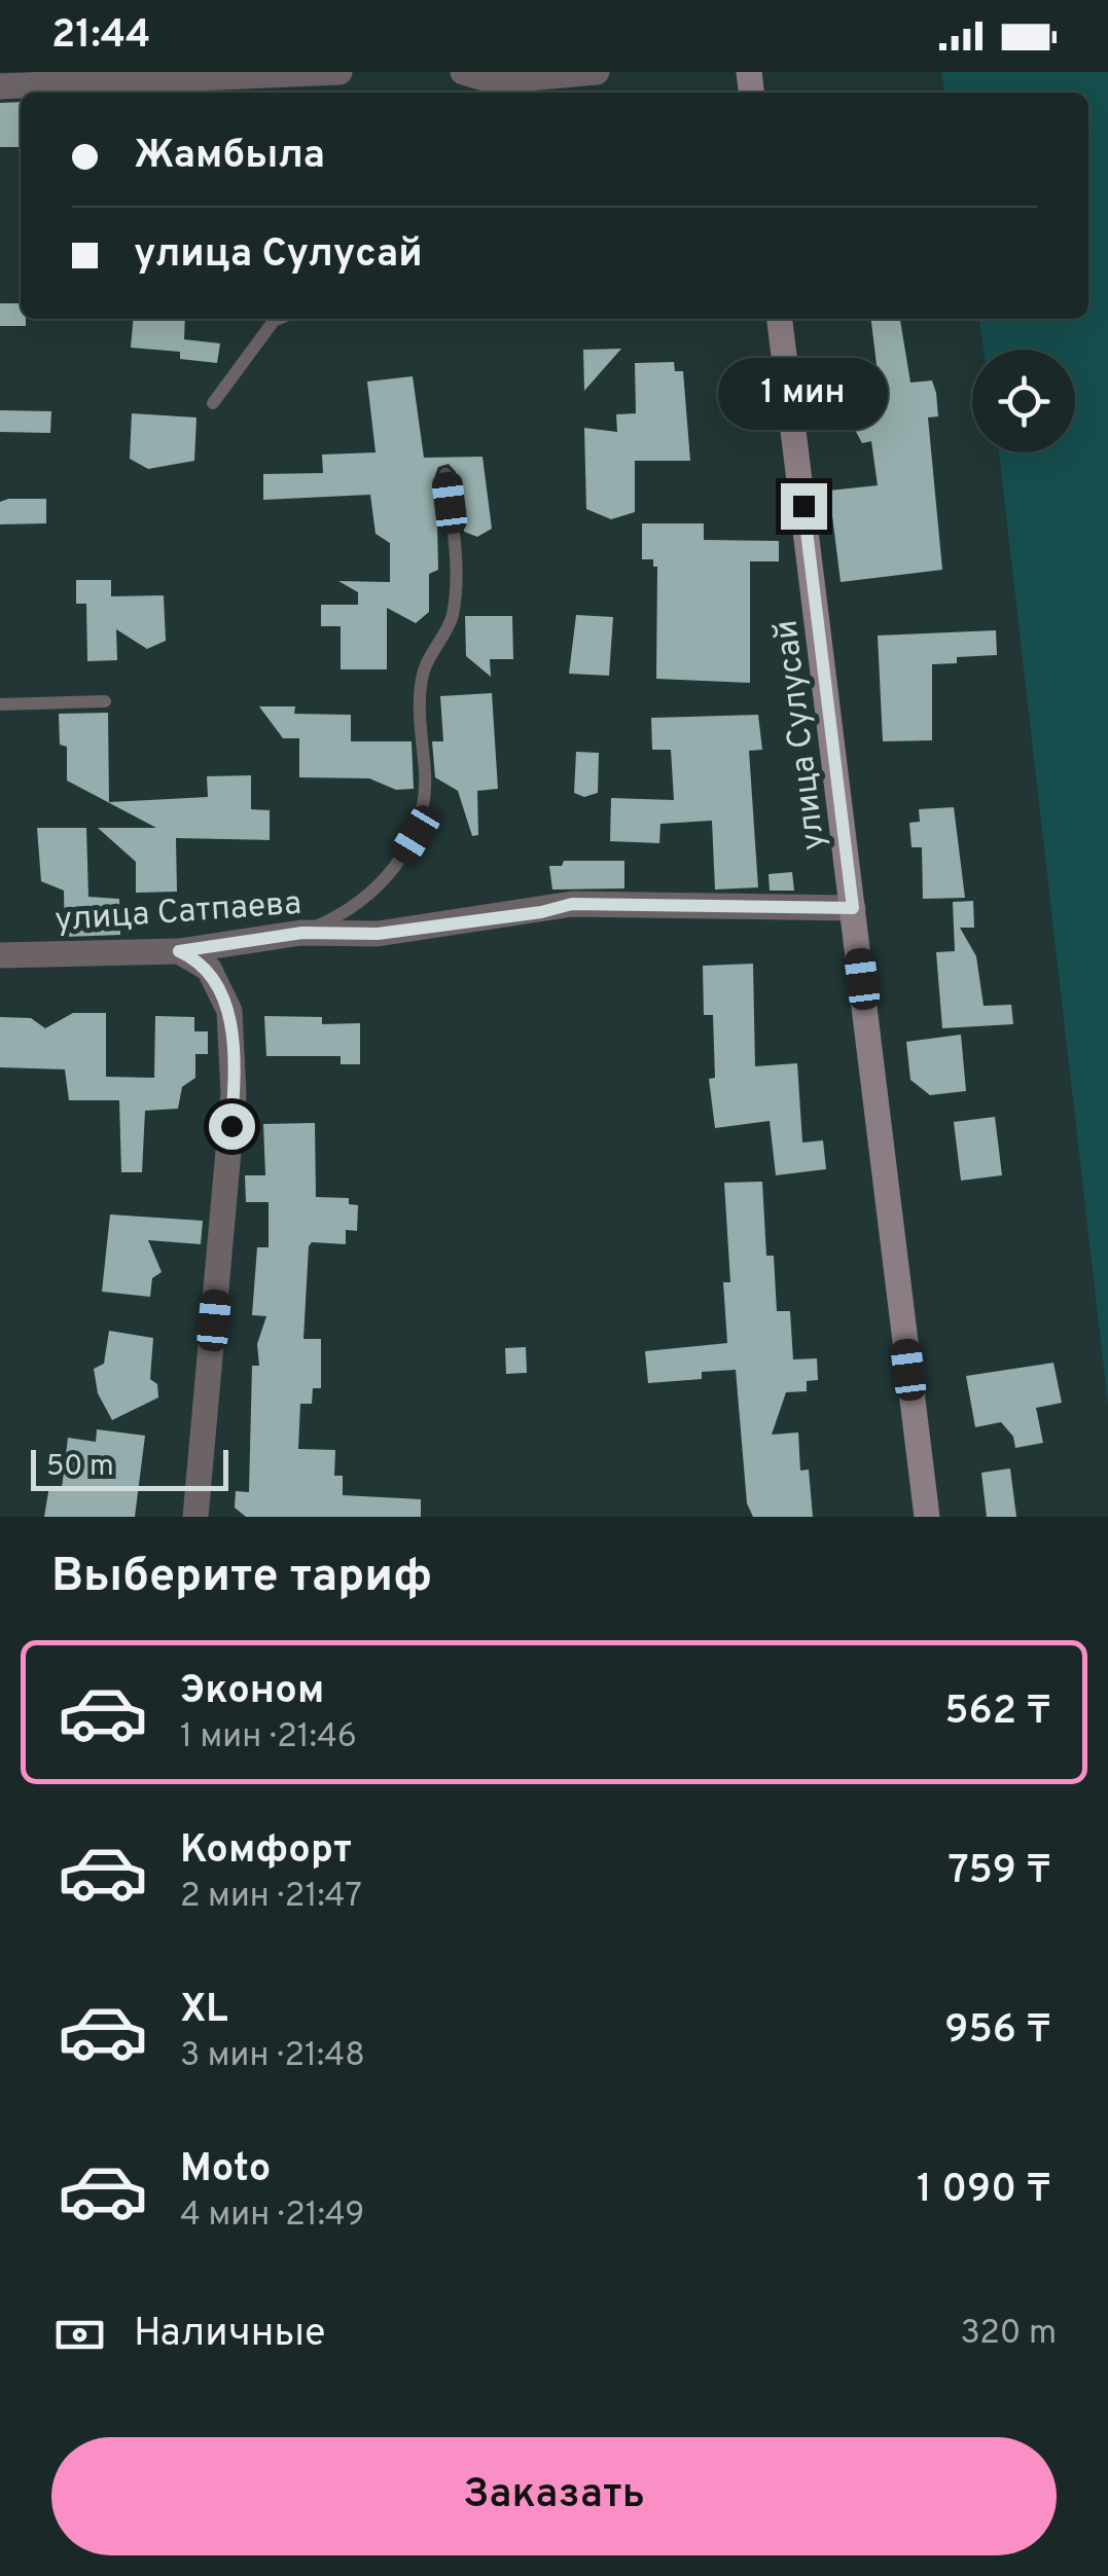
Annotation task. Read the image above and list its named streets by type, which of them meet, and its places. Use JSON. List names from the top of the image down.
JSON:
{
  "streets": {
    "main road": ["улица Сулусай"],
    "street": ["улица Сатпаева"]
  },
  "crossings": [
    ["улица Сулусай", "улица Сатпаева"]
  ],
  "scale_bar": "50 m",
  "page": {
    "status": "21:44",
    "banner": ["Жамбыла", "улица Сулусай"],
    "bubble": "1 мин",
    "scale": "50 m",
    "heading": "Выберите тариф",
    "list": [
      {
        "name": "Эконом",
        "note": "1 мин · 21:46",
        "value": "562 ₸"
      },
      {
        "name": "Комфорт",
        "note": "2 мин · 21:47",
        "value": "759 ₸"
      },
      {
        "name": "XL",
        "note": "3 мин · 21:48",
        "value": "956 ₸"
      },
      {
        "name": "Moto",
        "note": "4 мин · 21:49",
        "value": "1 090 ₸"
      }
    ],
    "pay": ["Наличные", "320 m"],
    "buttons": "Заказать"
  }
}
